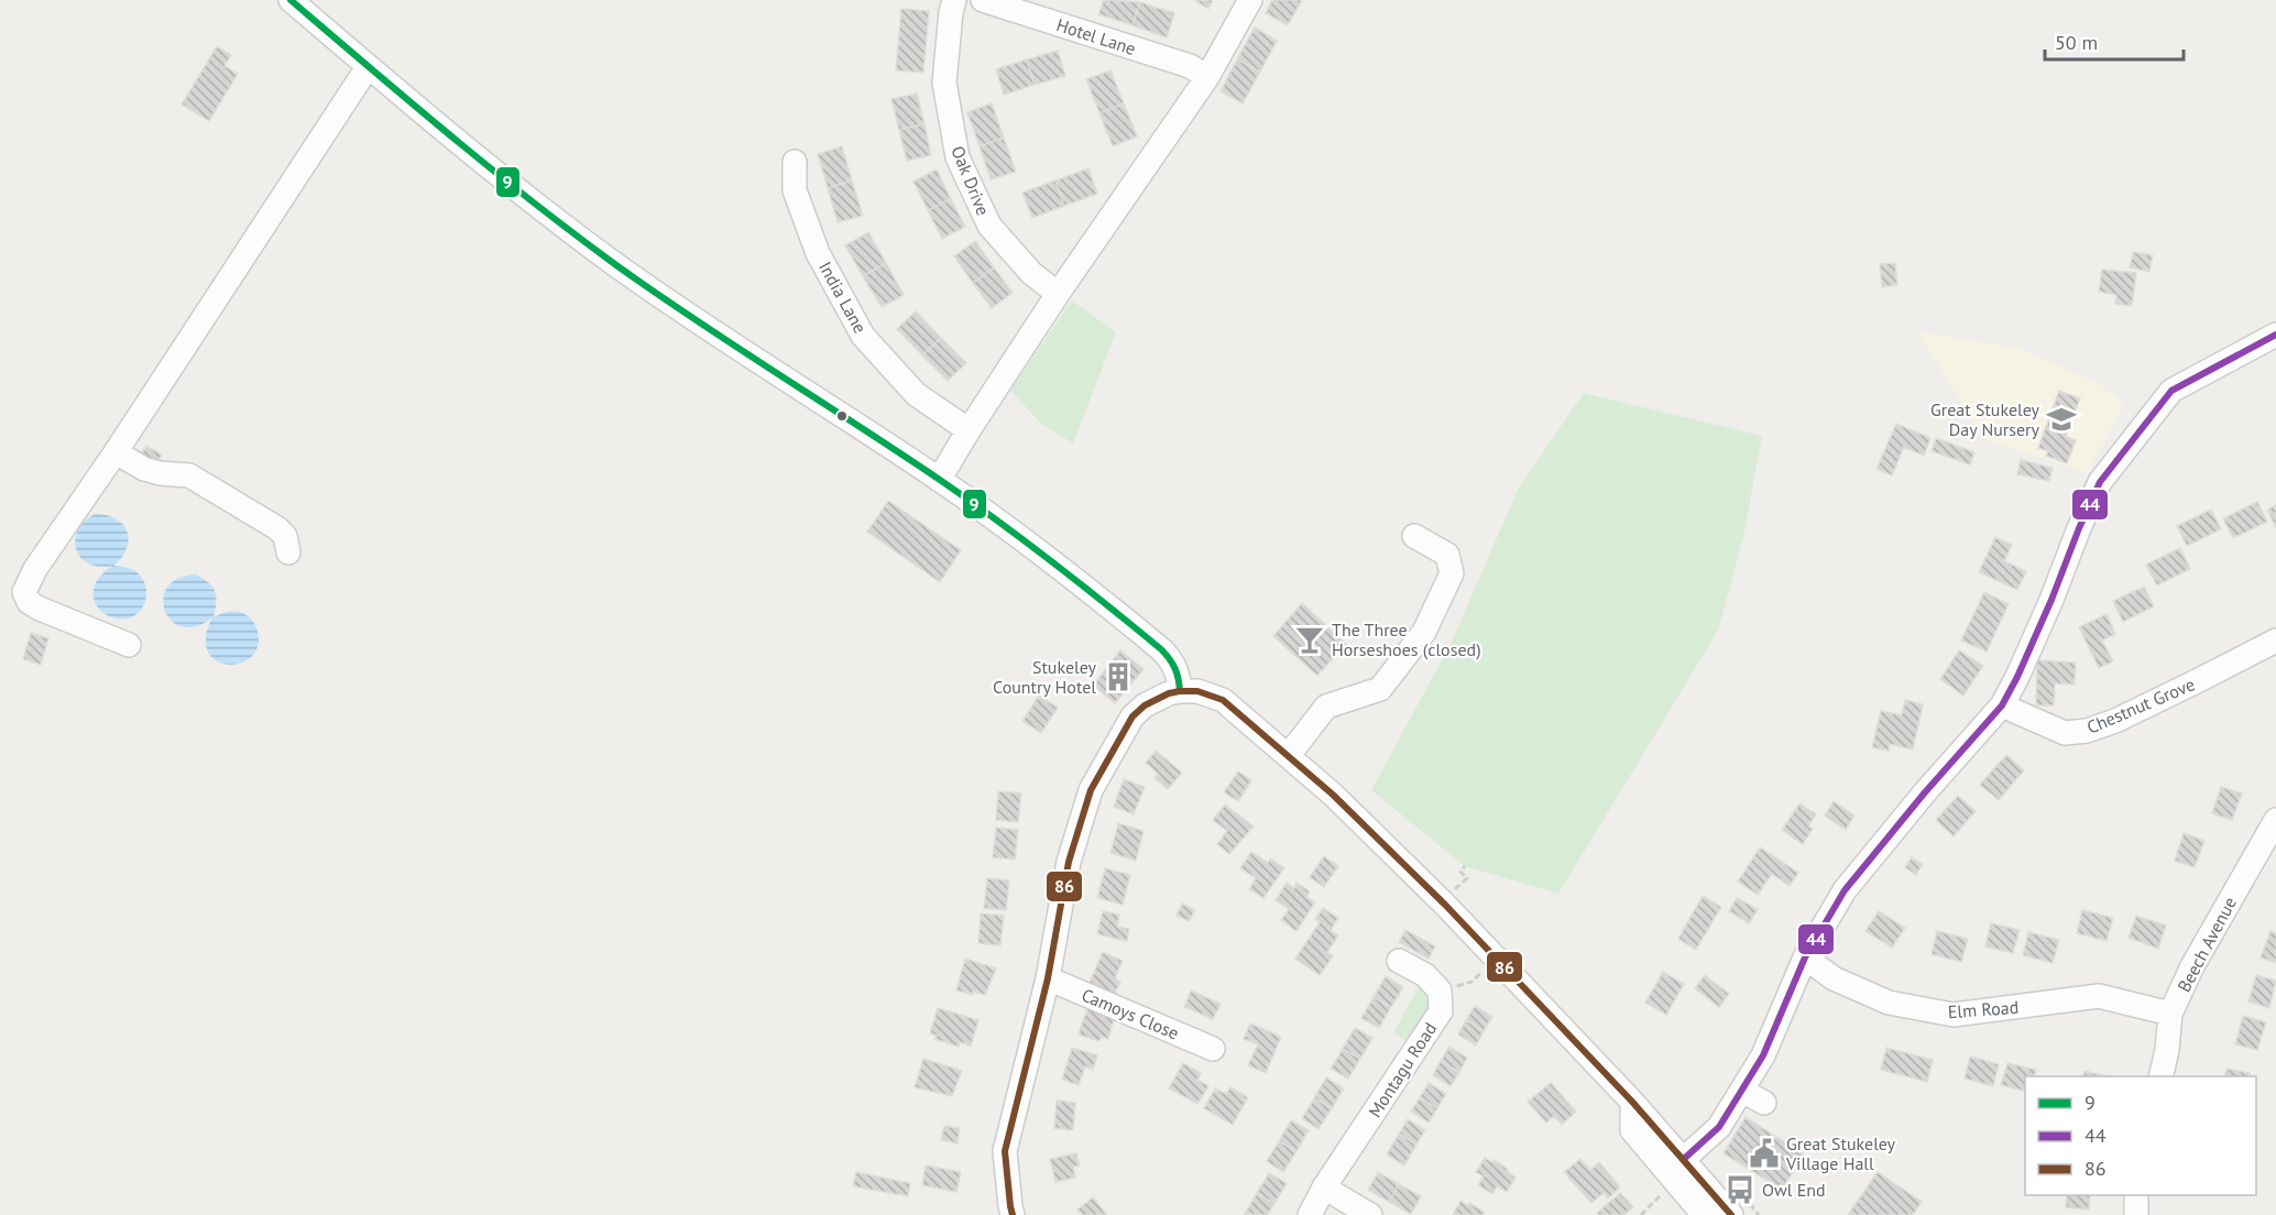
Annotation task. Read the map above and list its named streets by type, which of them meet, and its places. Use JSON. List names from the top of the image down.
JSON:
{
  "streets": {
    "street": [
      "Hotel Lane",
      "Oak Drive",
      "India Lane",
      "Chestnut Grove",
      "Beech Avenue",
      "Elm Road",
      "Camoys Close",
      "Montagu Road"
    ]
  },
  "crossings": [
    ["Beech Avenue", "Elm Road"]
  ],
  "places": {
    "school or university": ["Great Stukeley Day Nursery"],
    "bar": ["The Three Horseshoes (closed)"],
    "building": ["Stukeley Country Hotel"],
    "public building": ["Great Stukeley Village Hall"],
    "bus stop": ["Owl End"]
  },
  "lines": ["transit line 9", "transit line 44", "transit line 86"],
  "legend": ["9", "44", "86"],
  "scale_bar": "50 m"
}
